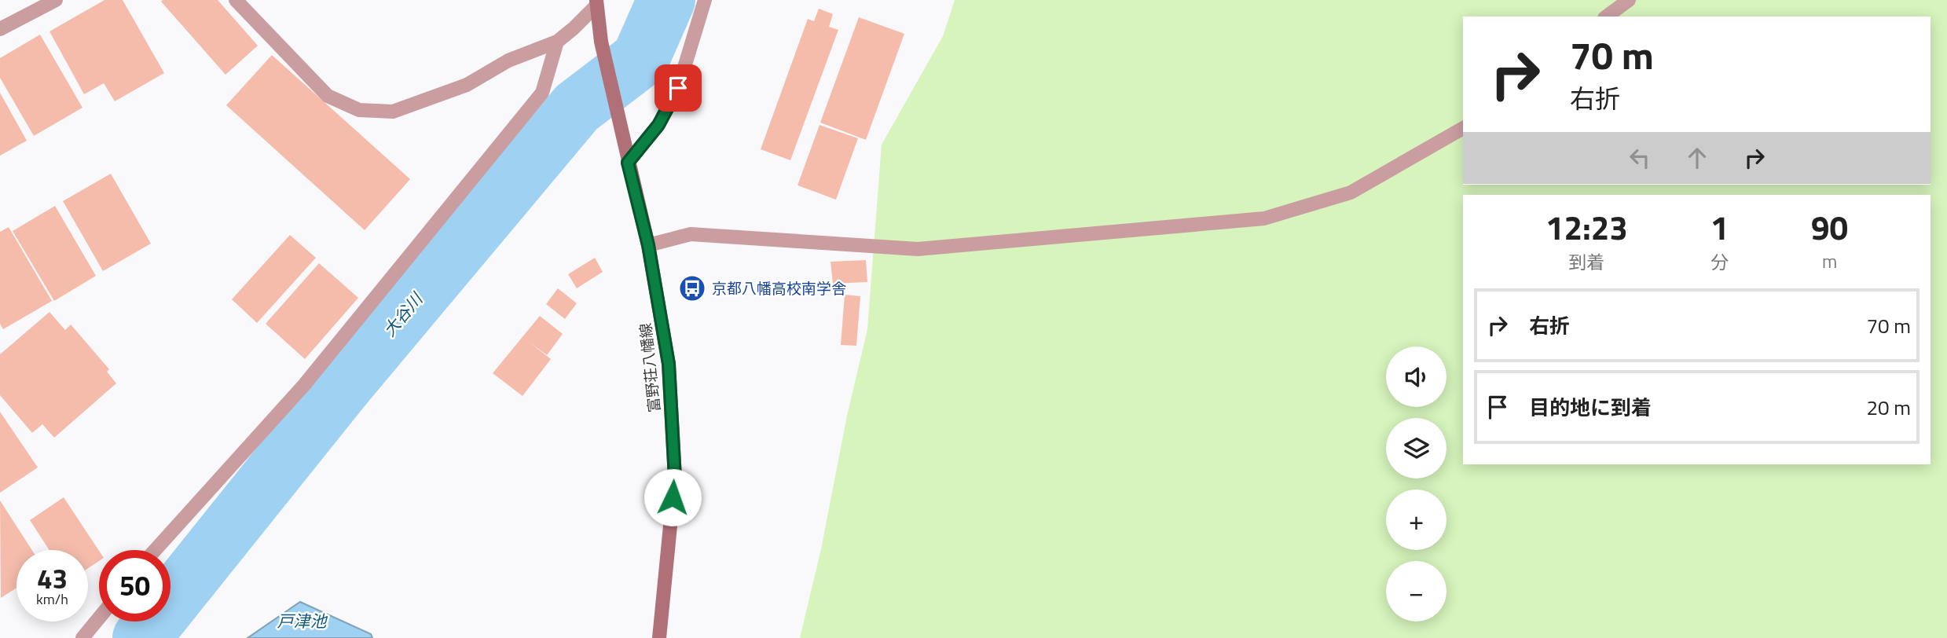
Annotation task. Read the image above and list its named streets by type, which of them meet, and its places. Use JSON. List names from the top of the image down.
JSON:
{
  "streets": {
    "main road": ["富野荘八幡線"]
  },
  "water": ["大谷川", "戸津池"],
  "places": {
    "bus stop": ["京都八幡高校南学舎"]
  },
  "page": {
    "turn": ["70 m", "右折"],
    "eta": [
      "12:23",
      "到着",
      "1",
      "分",
      "90",
      "m"
    ],
    "list": [
      {
        "name": "右折",
        "value": "70 m"
      },
      {
        "name": "目的地に到着",
        "value": "20 m"
      }
    ],
    "map_buttons": ["+", "−"],
    "speed": "43 km/h",
    "limit": "50"
  }
}
